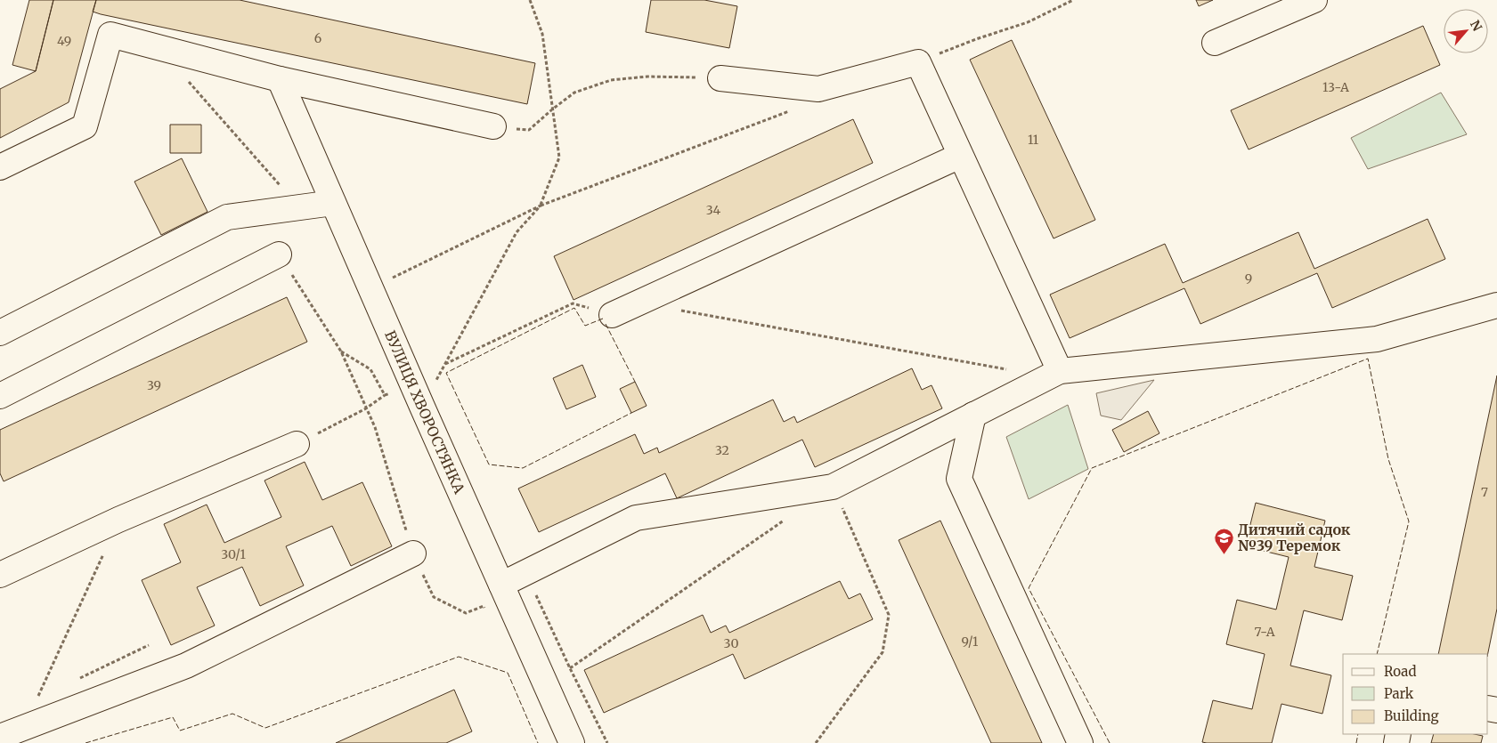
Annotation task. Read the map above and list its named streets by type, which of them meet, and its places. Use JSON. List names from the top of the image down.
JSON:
{
  "streets": {
    "street": ["ВУЛИЦЯ ХВОРОСТЯНКА"]
  },
  "places": {
    "school or university": ["Дитячий садок №39 Теремок"]
  },
  "house_numbers": [
    "6",
    "49",
    "13-А",
    "11",
    "34",
    "9",
    "39",
    "32",
    "7",
    "30/1",
    "7-А",
    "9/1",
    "30"
  ],
  "legend": ["Road", "Park", "Building"],
  "north": "top right"
}
